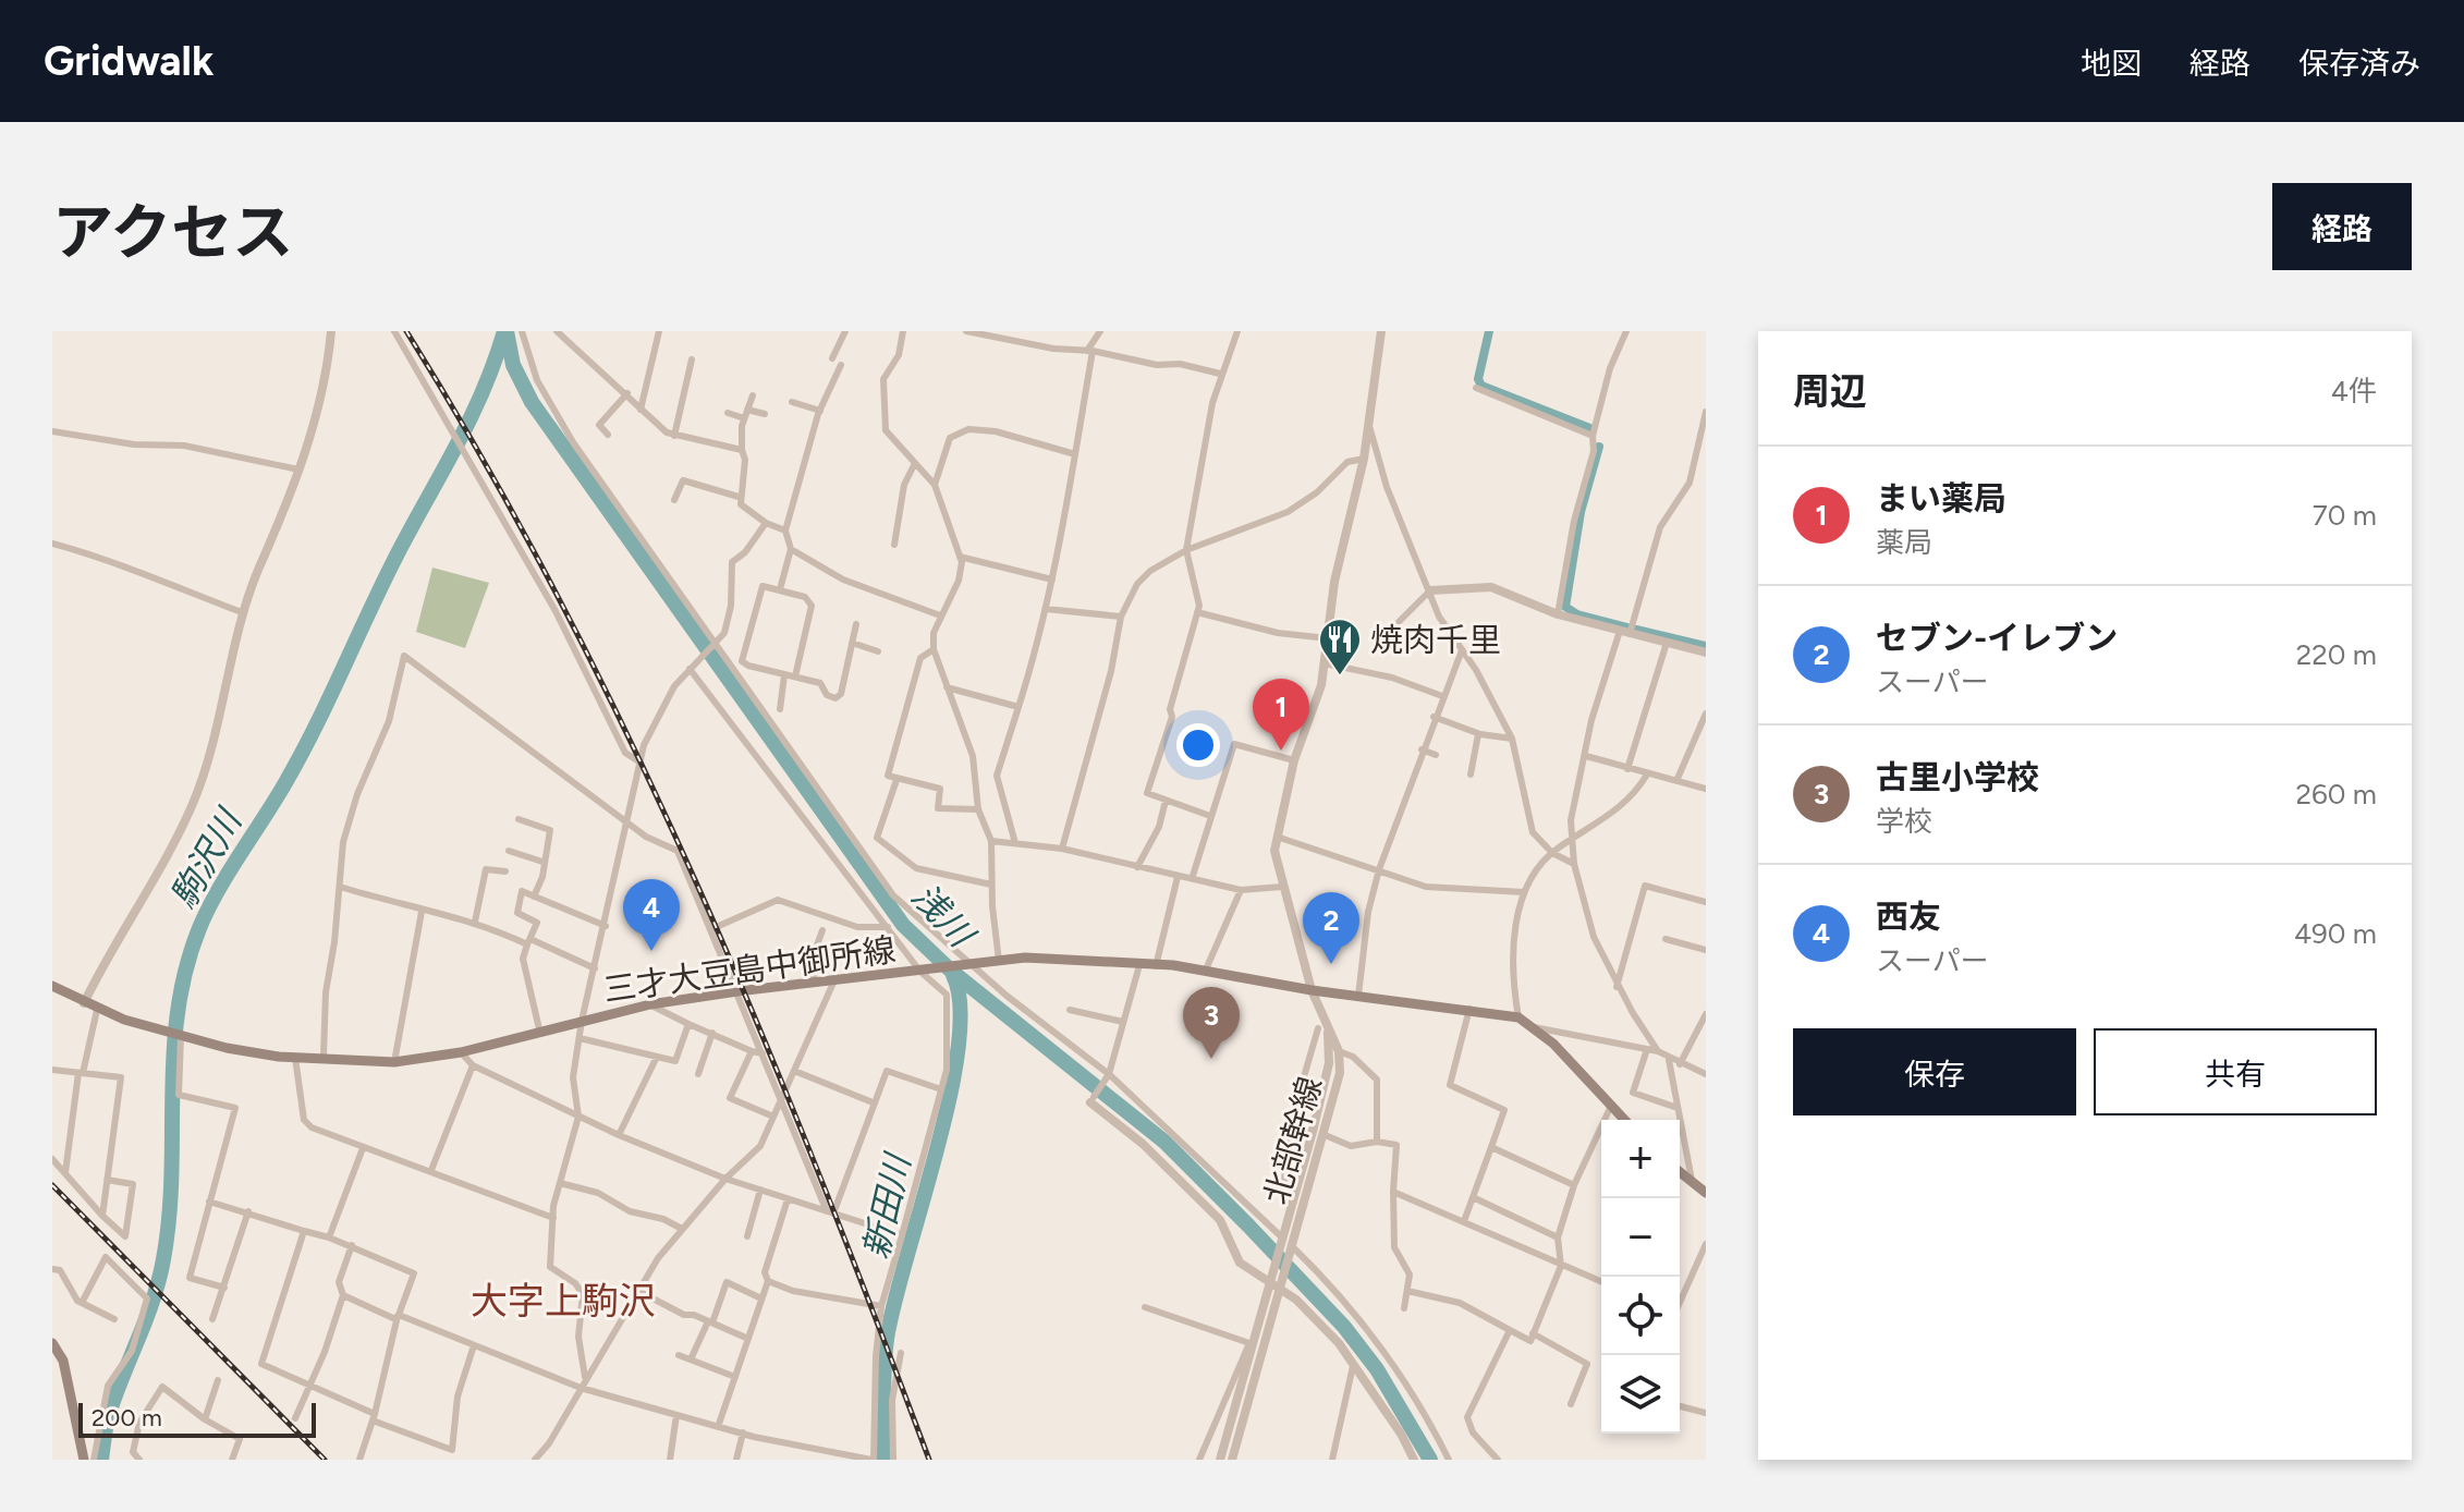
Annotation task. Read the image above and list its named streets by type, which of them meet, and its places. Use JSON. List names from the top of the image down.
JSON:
{
  "streets": {
    "main road": ["三才大豆島中御所線"],
    "street": ["北部幹線"]
  },
  "districts": ["大字上駒沢"],
  "water": ["駒沢川", "浅川", "新田川"],
  "places": {
    "restaurant": ["焼肉千里"]
  },
  "scale_bar": "200 m",
  "page": {
    "header": "Gridwalk",
    "nav": ["地図", "経路", "保存済み"],
    "title": "アクセス",
    "buttons": [
      "経路",
      ["保存", "共有"]
    ],
    "heading": ["周辺", "4件"],
    "list": [
      {
        "mark": "1",
        "name": "まい薬局",
        "note": "薬局",
        "value": "70 m"
      },
      {
        "mark": "2",
        "name": "セブン-イレブン",
        "note": "スーパー",
        "value": "220 m"
      },
      {
        "mark": "3",
        "name": "古里小学校",
        "note": "学校",
        "value": "260 m"
      },
      {
        "mark": "4",
        "name": "西友",
        "note": "スーパー",
        "value": "490 m"
      }
    ],
    "pins": [
      "1",
      "4",
      "2",
      "3"
    ],
    "map_buttons": ["+", "−"],
    "scale": "200 m"
  }
}
